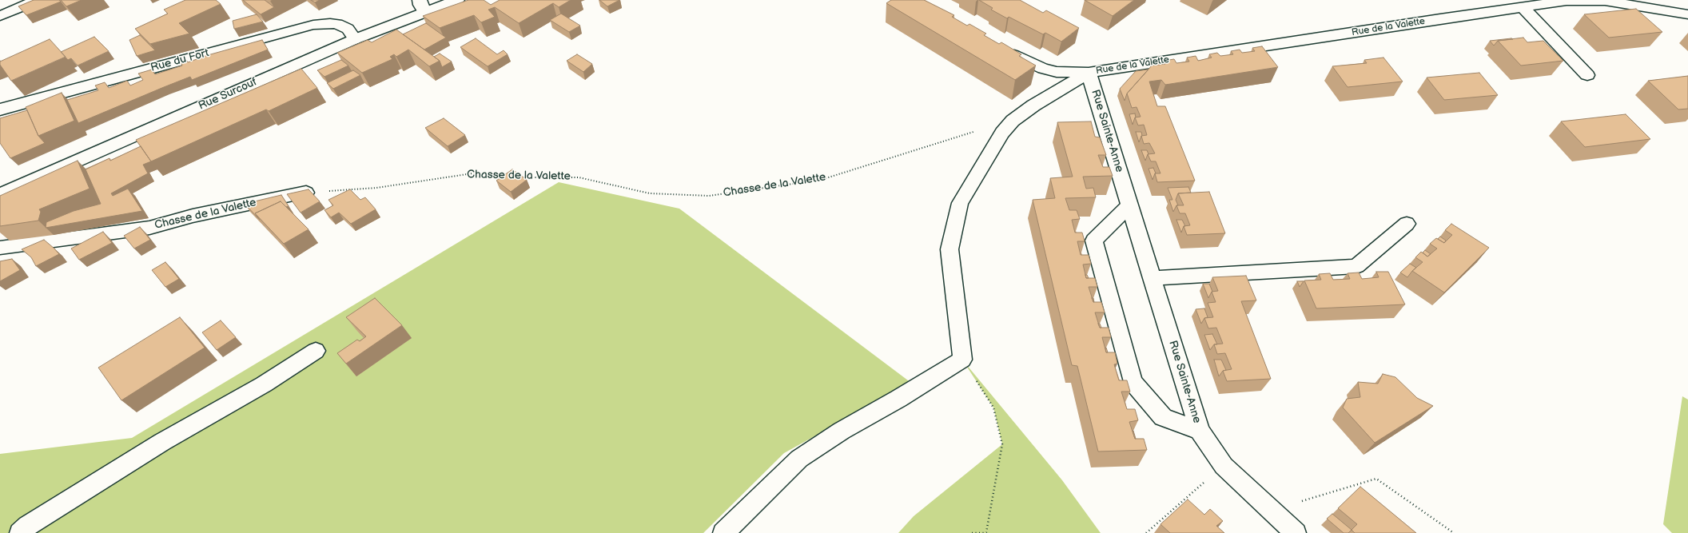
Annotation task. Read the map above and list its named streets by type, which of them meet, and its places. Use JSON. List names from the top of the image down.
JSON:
{
  "streets": {
    "street": [
      "Rue de la Valette",
      "Rue du Fort",
      "Rue Surcouf",
      "Rue Sainte-Anne",
      "Chasse de la Valette"
    ]
  },
  "crossings": [
    ["Rue de la Valette", "Rue Sainte-Anne"],
    ["Rue du Fort", "Rue Surcouf"]
  ]
}
